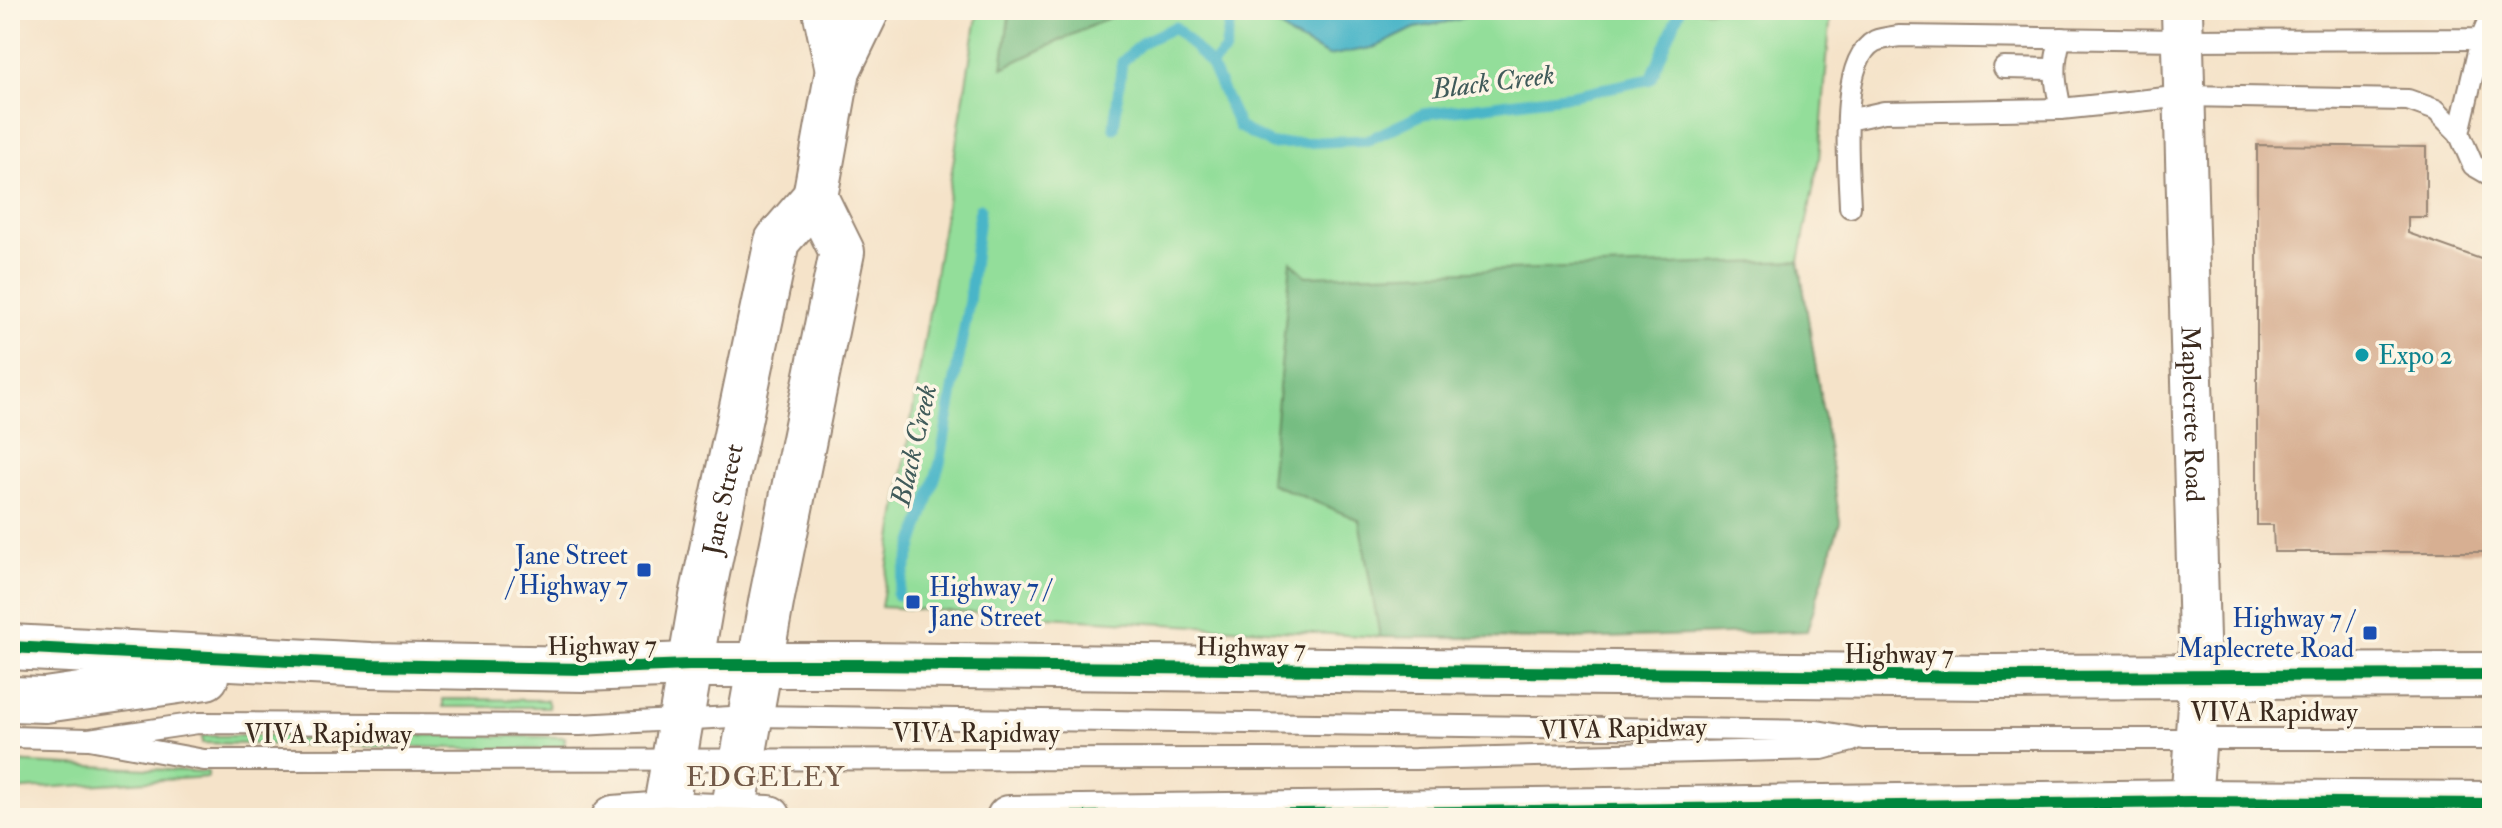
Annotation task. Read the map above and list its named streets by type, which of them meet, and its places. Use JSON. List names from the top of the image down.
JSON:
{
  "streets": {
    "main road": ["Jane Street", "Highway 7"],
    "street": ["Maplecrete Road"],
    "lane": ["VIVA Rapidway"]
  },
  "crossings": [
    ["Maplecrete Road", "Highway 7"],
    ["Maplecrete Road", "VIVA Rapidway"],
    ["Jane Street", "Highway 7"],
    ["Jane Street", "VIVA Rapidway"]
  ],
  "districts": ["EDGELEY"],
  "water": ["Black Creek"],
  "places": {
    "other": ["Expo 2"],
    "transit": ["Jane Street / Highway 7", "Highway 7 / Jane Street", "Highway 7 / Maplecrete Road"]
  }
}
